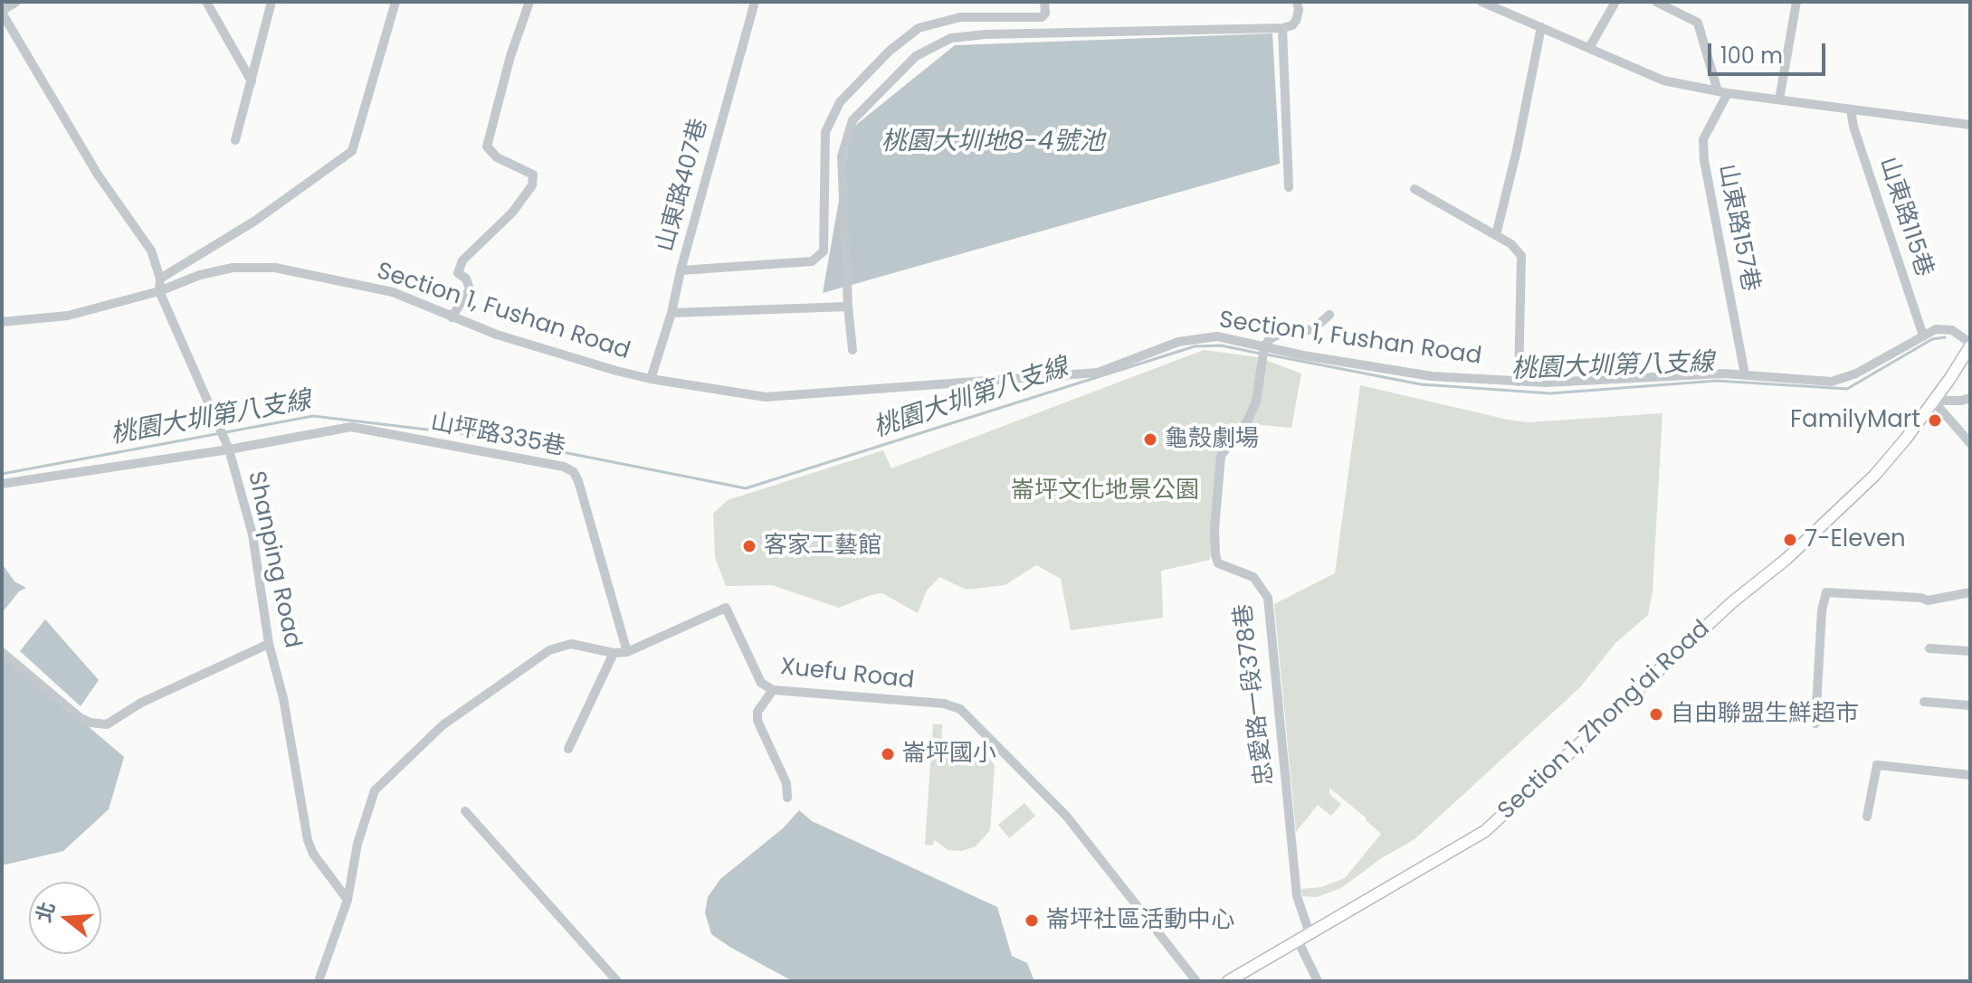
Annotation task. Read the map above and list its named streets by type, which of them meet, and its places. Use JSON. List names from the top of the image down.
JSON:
{
  "streets": {
    "main road": ["Section 1, Zhong'ai Road"],
    "street": [
      "山東路407巷",
      "山東路115巷",
      "山東路157巷",
      "Section 1, Fushan Road",
      "山坪路335巷",
      "Shanping Road",
      "Xuefu Road",
      "忠愛路一段378巷"
    ]
  },
  "crossings": [
    ["山東路407巷", "Section 1, Fushan Road"],
    ["山東路115巷", "Section 1, Fushan Road"],
    ["山東路157巷", "Section 1, Fushan Road"],
    ["Section 1, Fushan Road", "Shanping Road"],
    ["Section 1, Fushan Road", "忠愛路一段378巷"],
    ["Section 1, Fushan Road", "Section 1, Zhong'ai Road"],
    ["山坪路335巷", "Shanping Road"],
    ["山坪路335巷", "Xuefu Road"],
    ["Shanping Road", "Xuefu Road"],
    ["忠愛路一段378巷", "Section 1, Zhong'ai Road"]
  ],
  "water": ["桃園大圳地8-4號池", "桃園大圳第八支線"],
  "parks": ["崙坪文化地景公園"],
  "places": [
    "FamilyMart",
    "龜殼劇場",
    "7-Eleven",
    "客家工藝館",
    "自由聯盟生鮮超市",
    "崙坪國小",
    "崙坪社區活動中心"
  ],
  "scale_bar": "100 m",
  "north": "left"
}
